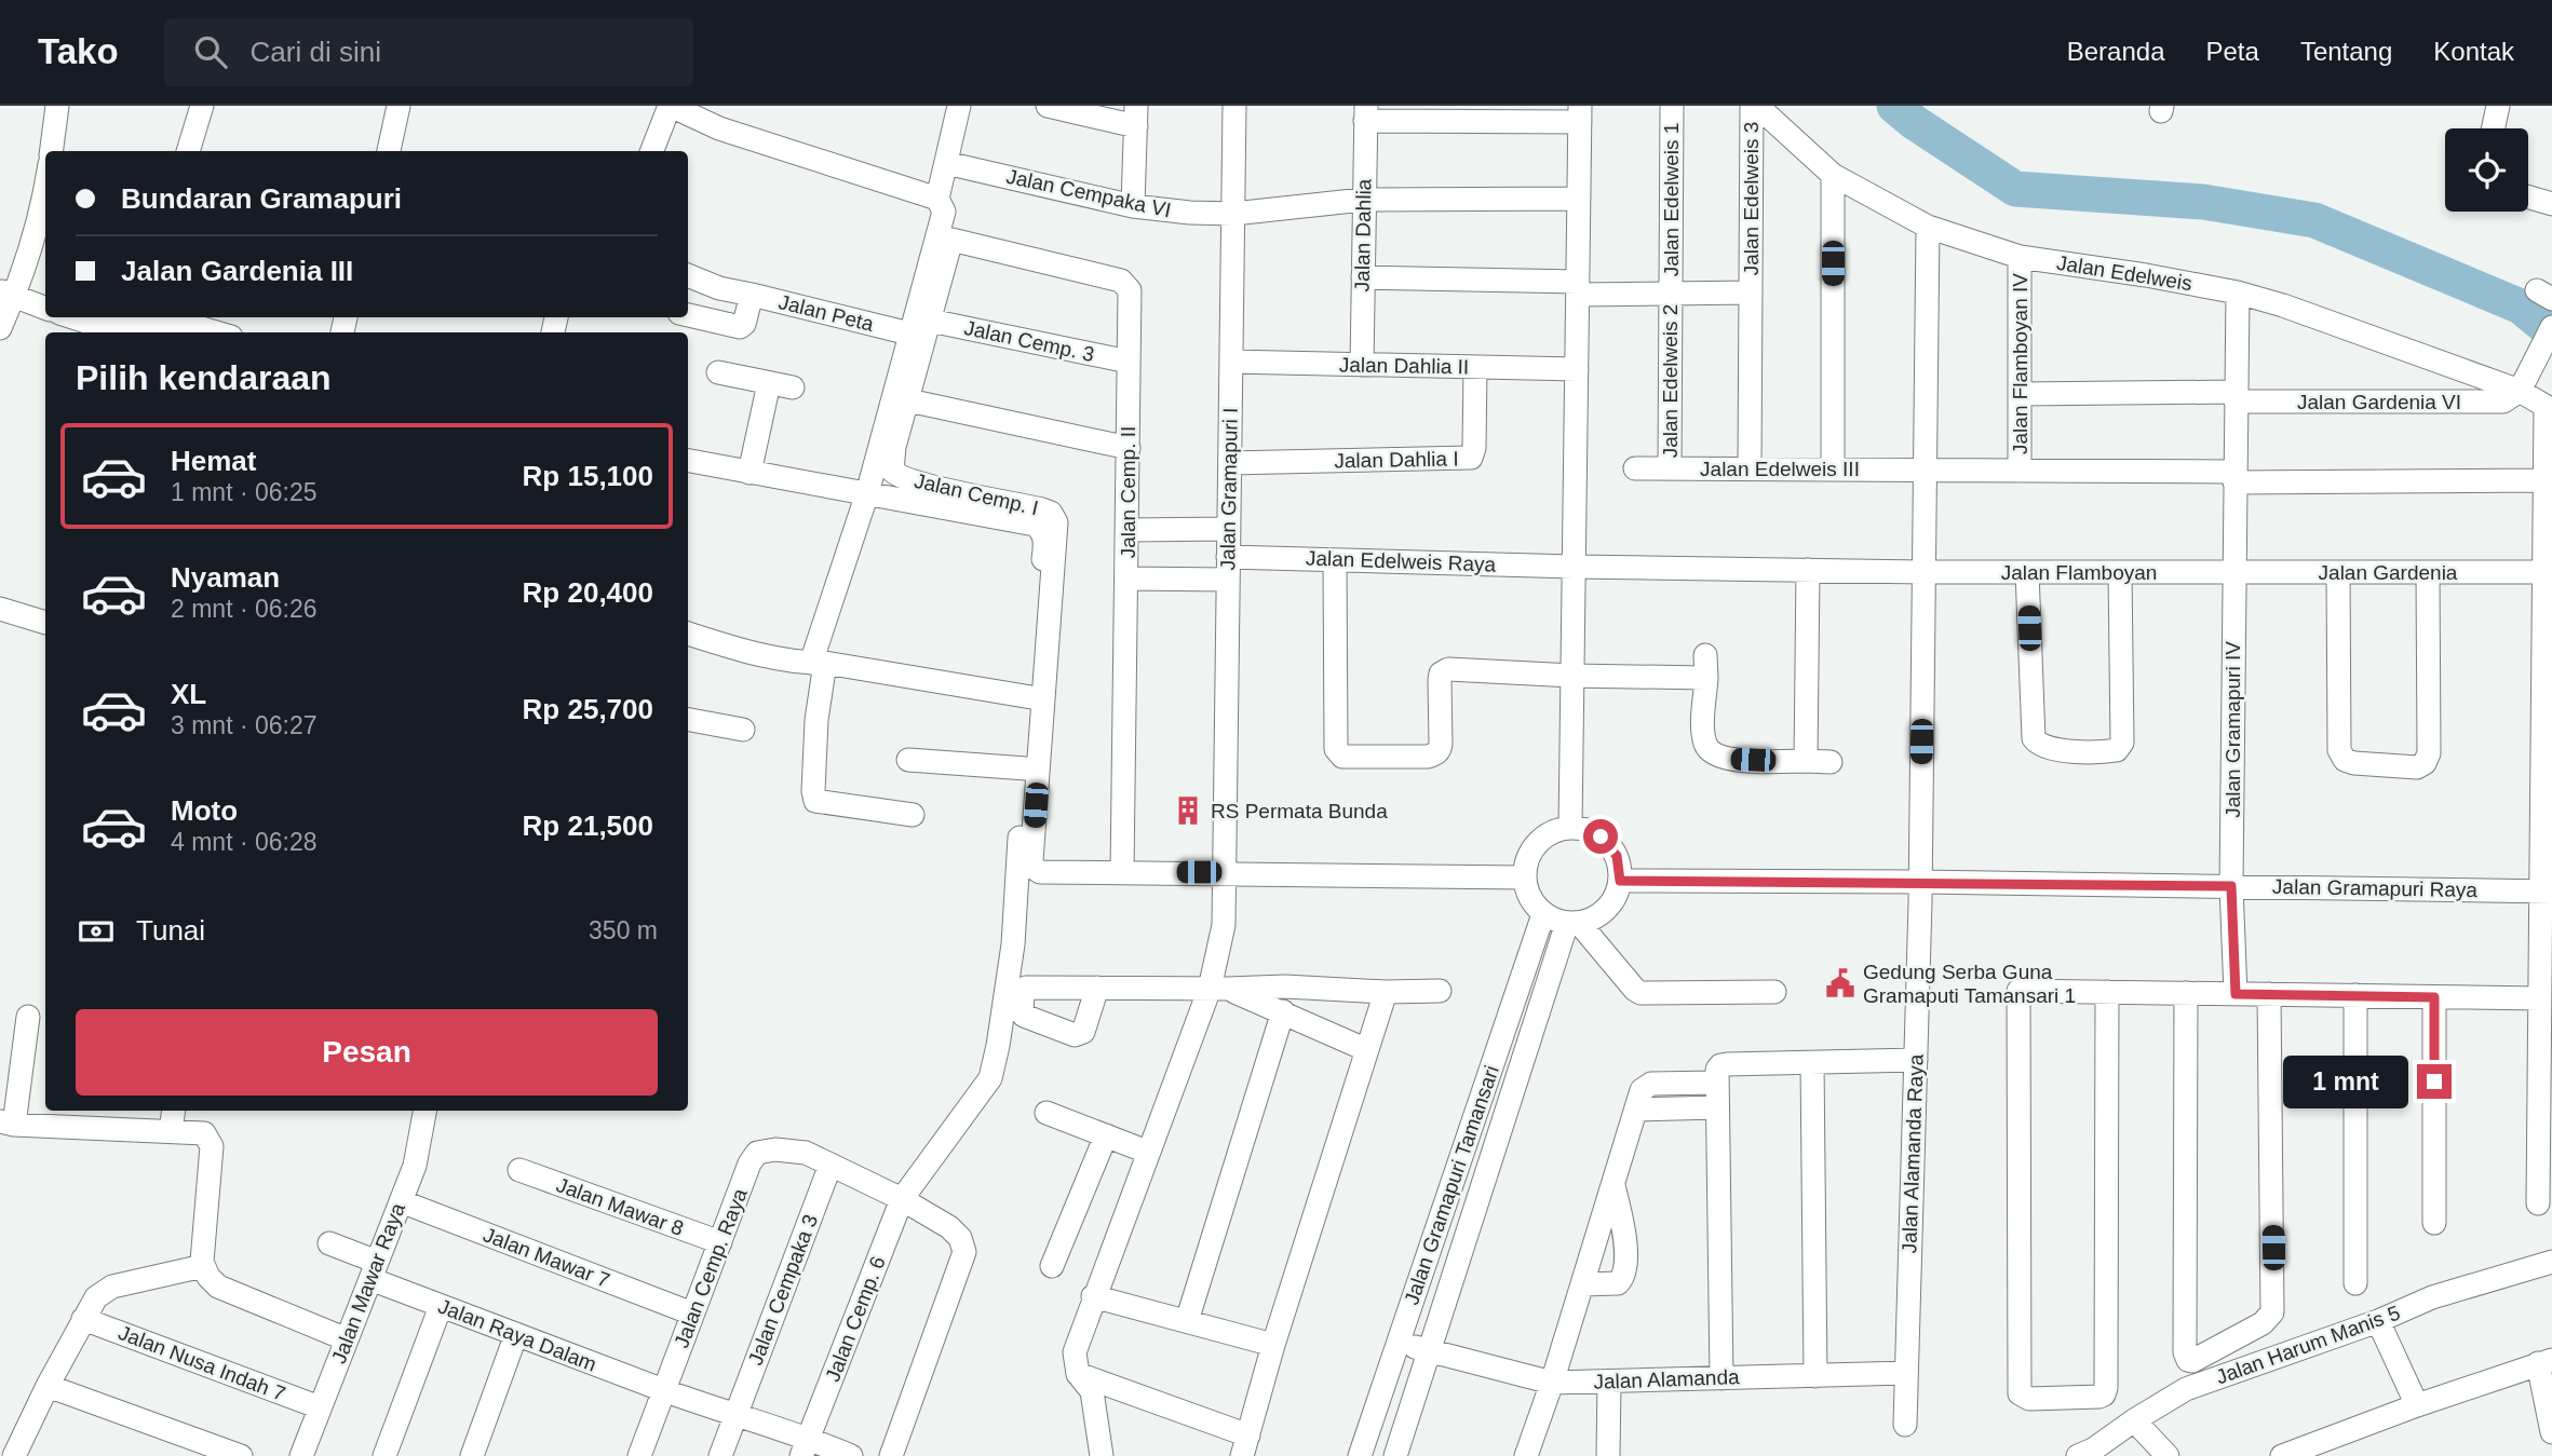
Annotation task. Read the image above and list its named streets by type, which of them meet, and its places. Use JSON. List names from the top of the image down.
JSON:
{
  "streets": {
    "street": [
      "Jalan Cempaka VI",
      "Jalan Edelweis 3",
      "Jalan Edelweis 1",
      "Jalan Dahlia",
      "Jalan Edelweis",
      "Jalan Peta",
      "Jalan Cemp. 3",
      "Jalan Flamboyan IV",
      "Jalan Dahlia II",
      "Jalan Edelweis 2",
      "Jalan Gardenia VI",
      "Jalan Dahlia I",
      "Jalan Edelweis III",
      "Jalan Gramapuri I",
      "Jalan Cemp. II",
      "Jalan Cemp. I",
      "Jalan Edelweis Raya",
      "Jalan Flamboyan",
      "Jalan Gardenia",
      "Jalan Gramapuri IV",
      "Jalan Gramapuri Raya",
      "Jalan Alamanda Raya",
      "Jalan Gramapuri Tamansari",
      "Jalan Mawar 8",
      "Jalan Mawar 7",
      "Jalan Cemp. Raya",
      "Jalan Mawar Raya",
      "Jalan Cempaka 3",
      "Jalan Cemp. 6",
      "Jalan Raya Dalam",
      "Jalan Harum Manis 5",
      "Jalan Nusa Indah 7",
      "Jalan Alamanda"
    ]
  },
  "crossings": [
    ["Jalan Cempaka VI", "Jalan Dahlia"],
    ["Jalan Cempaka VI", "Jalan Gramapuri I"],
    ["Jalan Edelweis 3", "Jalan Edelweis III"],
    ["Jalan Edelweis 1", "Jalan Edelweis 2"],
    ["Jalan Dahlia", "Jalan Dahlia II"],
    ["Jalan Edelweis", "Jalan Flamboyan IV"],
    ["Jalan Edelweis", "Jalan Gardenia VI"],
    ["Jalan Edelweis", "Jalan Gramapuri IV"],
    ["Jalan Edelweis", "Jalan Alamanda Raya"],
    ["Jalan Cemp. 3", "Jalan Cemp. II"],
    ["Jalan Cemp. 3", "Jalan Cemp. I"],
    ["Jalan Flamboyan IV", "Jalan Gardenia VI"],
    ["Jalan Dahlia II", "Jalan Dahlia I"],
    ["Jalan Dahlia II", "Jalan Gramapuri I"],
    ["Jalan Edelweis 2", "Jalan Edelweis III"],
    ["Jalan Gardenia VI", "Jalan Gramapuri IV"],
    ["Jalan Dahlia I", "Jalan Gramapuri I"],
    ["Jalan Edelweis III", "Jalan Alamanda Raya"],
    ["Jalan Gramapuri I", "Jalan Edelweis Raya"],
    ["Jalan Cemp. II", "Jalan Cemp. I"],
    ["Jalan Cemp. II", "Jalan Edelweis Raya"],
    ["Jalan Edelweis Raya", "Jalan Flamboyan"],
    ["Jalan Flamboyan", "Jalan Gardenia"],
    ["Jalan Flamboyan", "Jalan Gramapuri IV"],
    ["Jalan Flamboyan", "Jalan Alamanda Raya"],
    ["Jalan Gardenia", "Jalan Gramapuri IV"],
    ["Jalan Gramapuri IV", "Jalan Gramapuri Raya"],
    ["Jalan Gramapuri Raya", "Jalan Alamanda Raya"],
    ["Jalan Gramapuri Raya", "Jalan Gramapuri Tamansari"],
    ["Jalan Alamanda Raya", "Jalan Alamanda"],
    ["Jalan Gramapuri Tamansari", "Jalan Alamanda"],
    ["Jalan Mawar 8", "Jalan Cemp. Raya"],
    ["Jalan Mawar 7", "Jalan Cemp. Raya"],
    ["Jalan Mawar 7", "Jalan Mawar Raya"],
    ["Jalan Cemp. Raya", "Jalan Cempaka 3"],
    ["Jalan Cemp. Raya", "Jalan Raya Dalam"],
    ["Jalan Mawar Raya", "Jalan Raya Dalam"],
    ["Jalan Mawar Raya", "Jalan Nusa Indah 7"],
    ["Jalan Cempaka 3", "Jalan Raya Dalam"],
    ["Jalan Cemp. 6", "Jalan Raya Dalam"]
  ],
  "places": {
    "building": ["RS Permata Bunda"],
    "public building": ["Gedung Serba Guna Gramaputi Tamansari 1"]
  },
  "page": {
    "header": "Tako",
    "search": "Cari di sini",
    "nav": [
      "Beranda",
      "Peta",
      "Tentang",
      "Kontak"
    ],
    "banner": ["Bundaran Gramapuri", "Jalan Gardenia III"],
    "heading": "Pilih kendaraan",
    "list": [
      {
        "name": "Hemat",
        "note": "1 mnt · 06:25",
        "value": "Rp 15,100"
      },
      {
        "name": "Nyaman",
        "note": "2 mnt · 06:26",
        "value": "Rp 20,400"
      },
      {
        "name": "XL",
        "note": "3 mnt · 06:27",
        "value": "Rp 25,700"
      },
      {
        "name": "Moto",
        "note": "4 mnt · 06:28",
        "value": "Rp 21,500"
      }
    ],
    "pay": ["Tunai", "350 m"],
    "buttons": "Pesan",
    "bubble": "1 mnt"
  }
}
